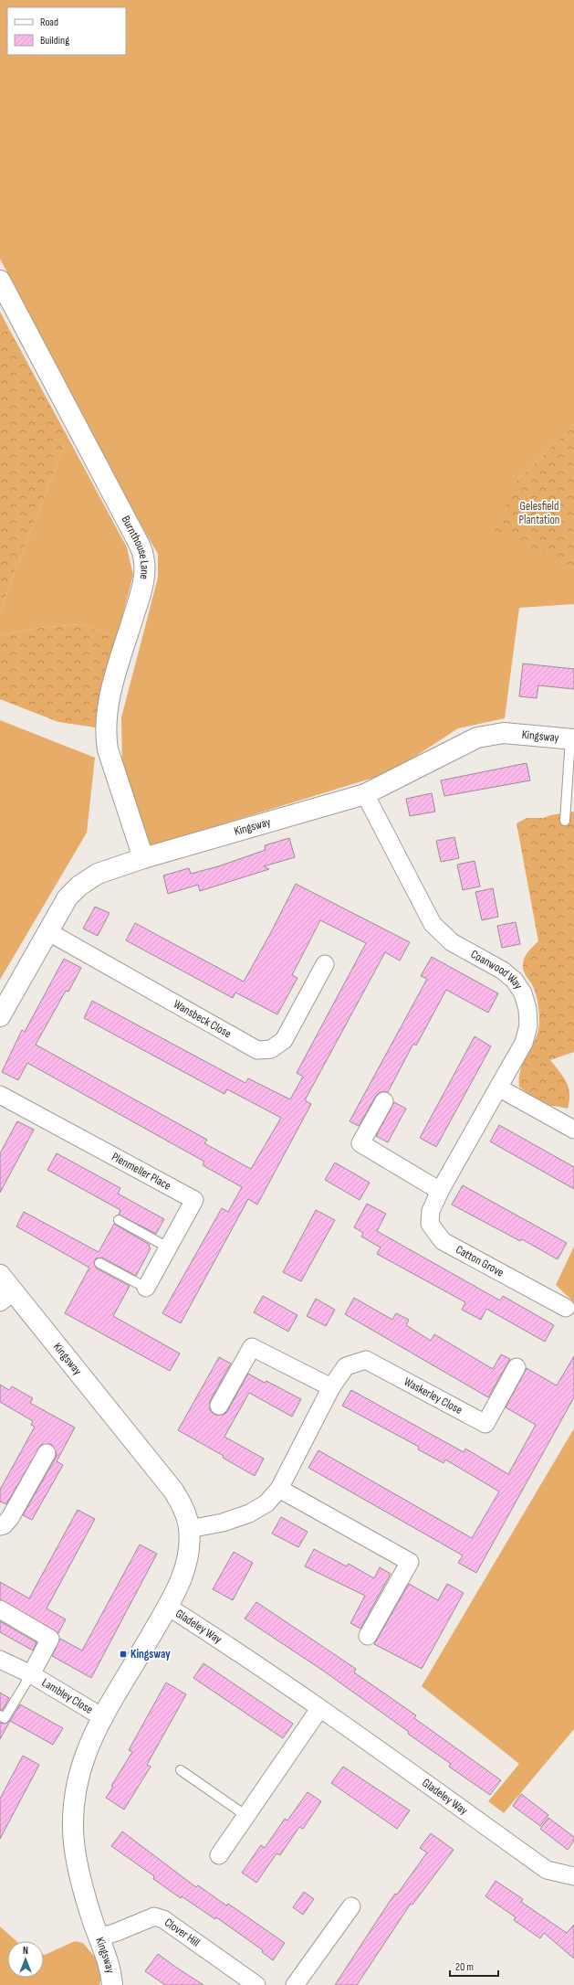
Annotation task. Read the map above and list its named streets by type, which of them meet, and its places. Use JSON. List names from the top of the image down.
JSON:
{
  "streets": {
    "street": [
      "Burnthouse Lane",
      "Kingsway",
      "Coanwood Way",
      "Wansbeck Close",
      "Plenmeller Place",
      "Catton Grove",
      "Waskerley Close",
      "Gladeley Way",
      "Lambley Close",
      "Clover Hill"
    ]
  },
  "crossings": [
    ["Burnthouse Lane", "Kingsway"],
    ["Kingsway", "Coanwood Way"],
    ["Kingsway", "Wansbeck Close"],
    ["Kingsway", "Waskerley Close"],
    ["Kingsway", "Gladeley Way"],
    ["Kingsway", "Lambley Close"],
    ["Kingsway", "Clover Hill"],
    ["Coanwood Way", "Catton Grove"]
  ],
  "parks": ["Gelesfield Plantation"],
  "places": {
    "transit": ["Kingsway"]
  },
  "legend": ["Road", "Building"],
  "scale_bar": "20 m",
  "north": "top"
}
